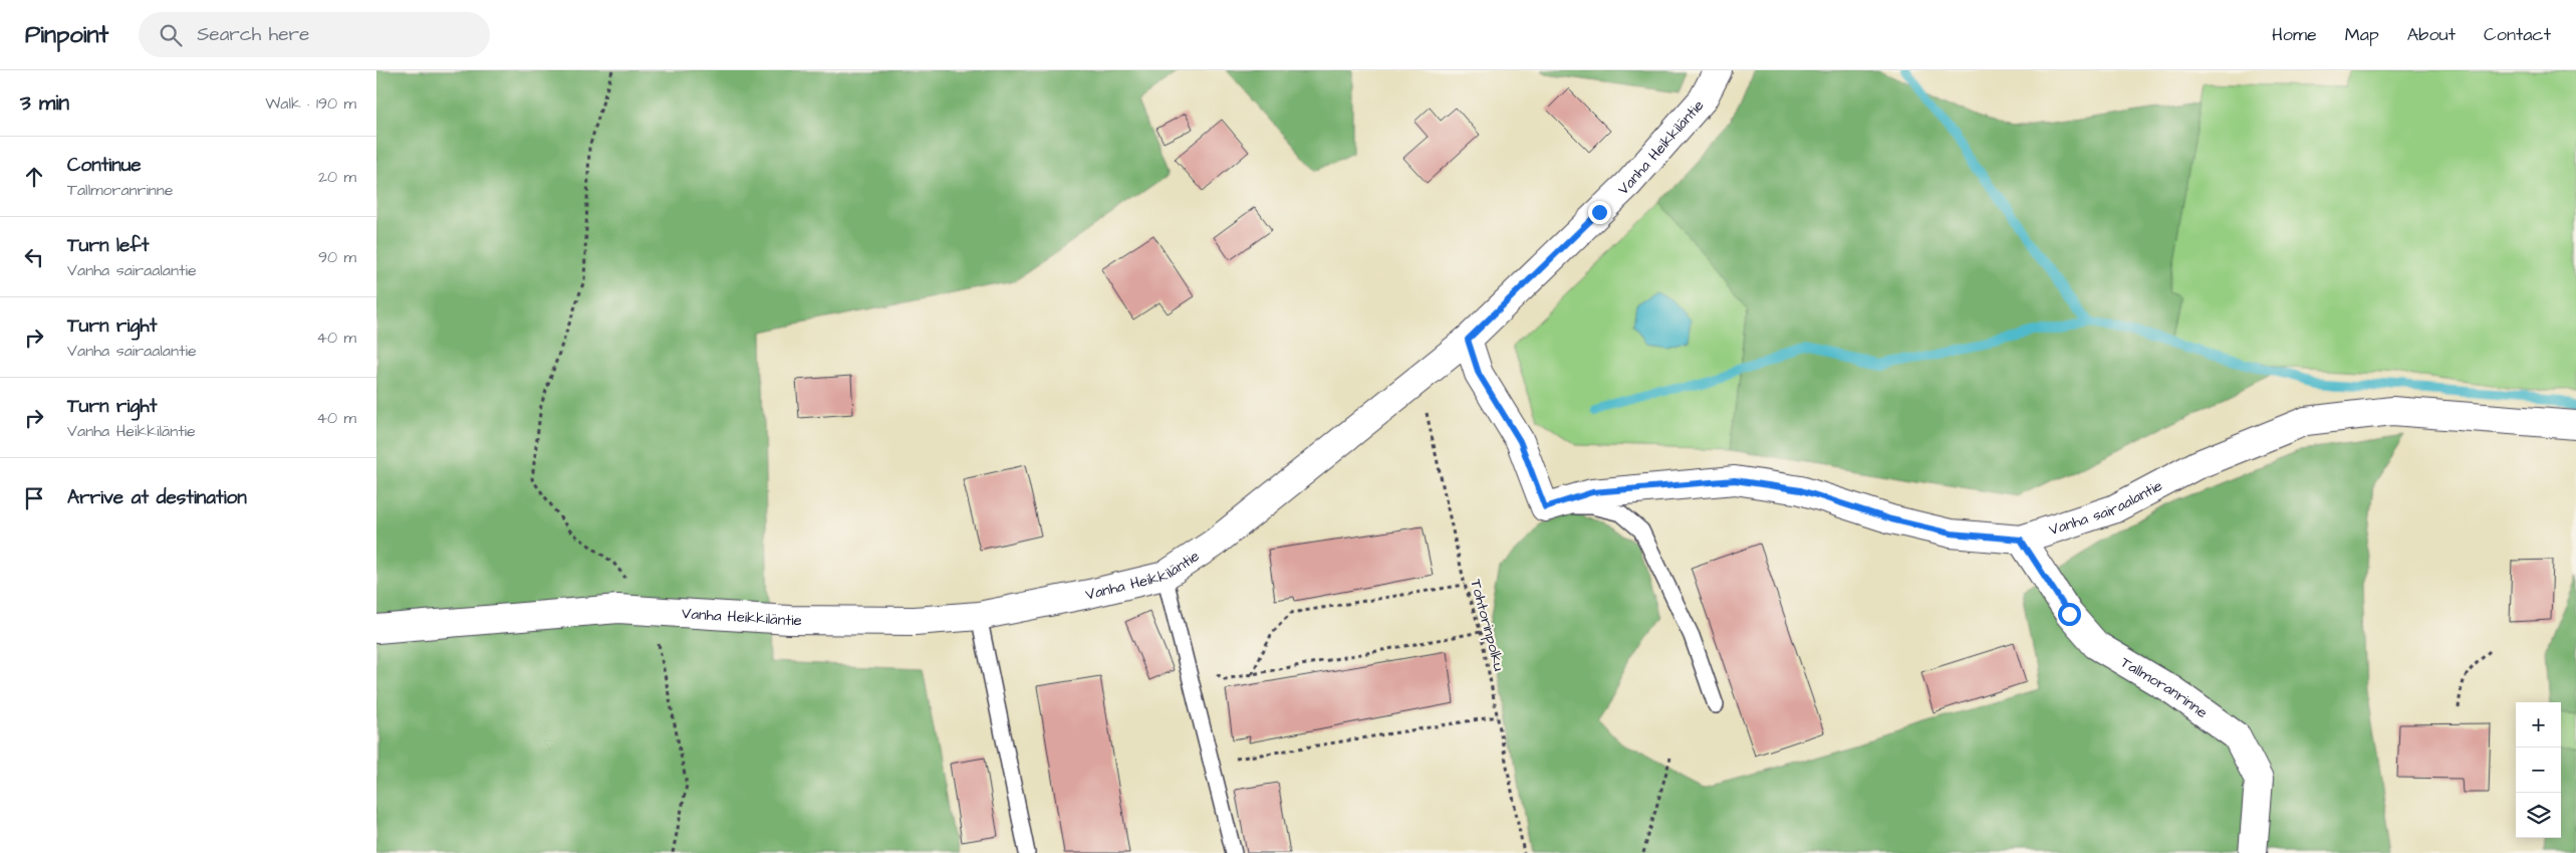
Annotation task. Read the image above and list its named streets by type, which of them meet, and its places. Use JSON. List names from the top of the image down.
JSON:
{
  "streets": {
    "street": ["Vanha Heikkiläntie", "Vanha sairaalantie", "Tallmoranrinne"],
    "path": ["Tohtorinpolku"]
  },
  "crossings": [
    ["Vanha sairaalantie", "Tallmoranrinne"]
  ],
  "page": {
    "header": "Pinpoint",
    "search": "Search here",
    "nav": [
      "Home",
      "Map",
      "About",
      "Contact"
    ],
    "heading": ["3 min", "Walk · 190 m"],
    "list": [
      ["Continue", "Tallmoranrinne", "20 m"],
      ["Turn left", "Vanha sairaalantie", "90 m"],
      ["Turn right", "Vanha sairaalantie", "40 m"],
      ["Turn right", "Vanha Heikkiläntie", "40 m"],
      "Arrive at destination"
    ],
    "map_buttons": ["+", "−"]
  }
}
